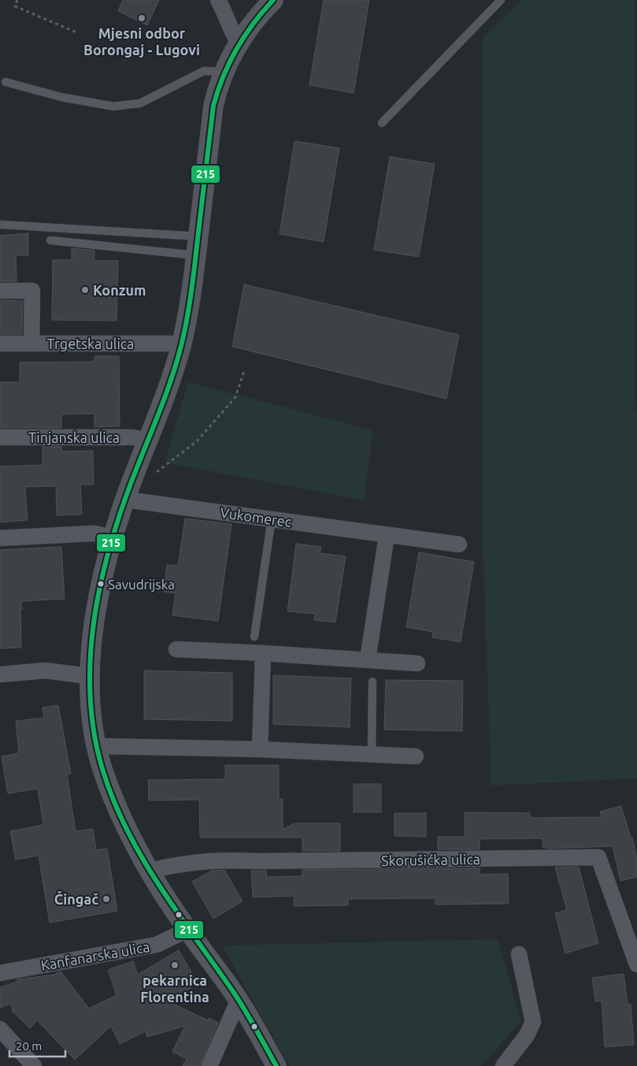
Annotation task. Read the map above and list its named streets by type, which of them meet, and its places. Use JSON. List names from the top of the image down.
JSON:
{
  "streets": {
    "street": [
      "Trgetska ulica",
      "Tinjanska ulica",
      "Vukomerec",
      "Skorušićka ulica",
      "Kanfanarska ulica"
    ]
  },
  "places": [
    "Mjesni odbor Borongaj - Lugovi",
    "Konzum",
    "Savudrijska",
    "Čingač",
    "pekarnica Florentina"
  ],
  "lines": ["transit line 215"],
  "scale_bar": "20 m"
}
